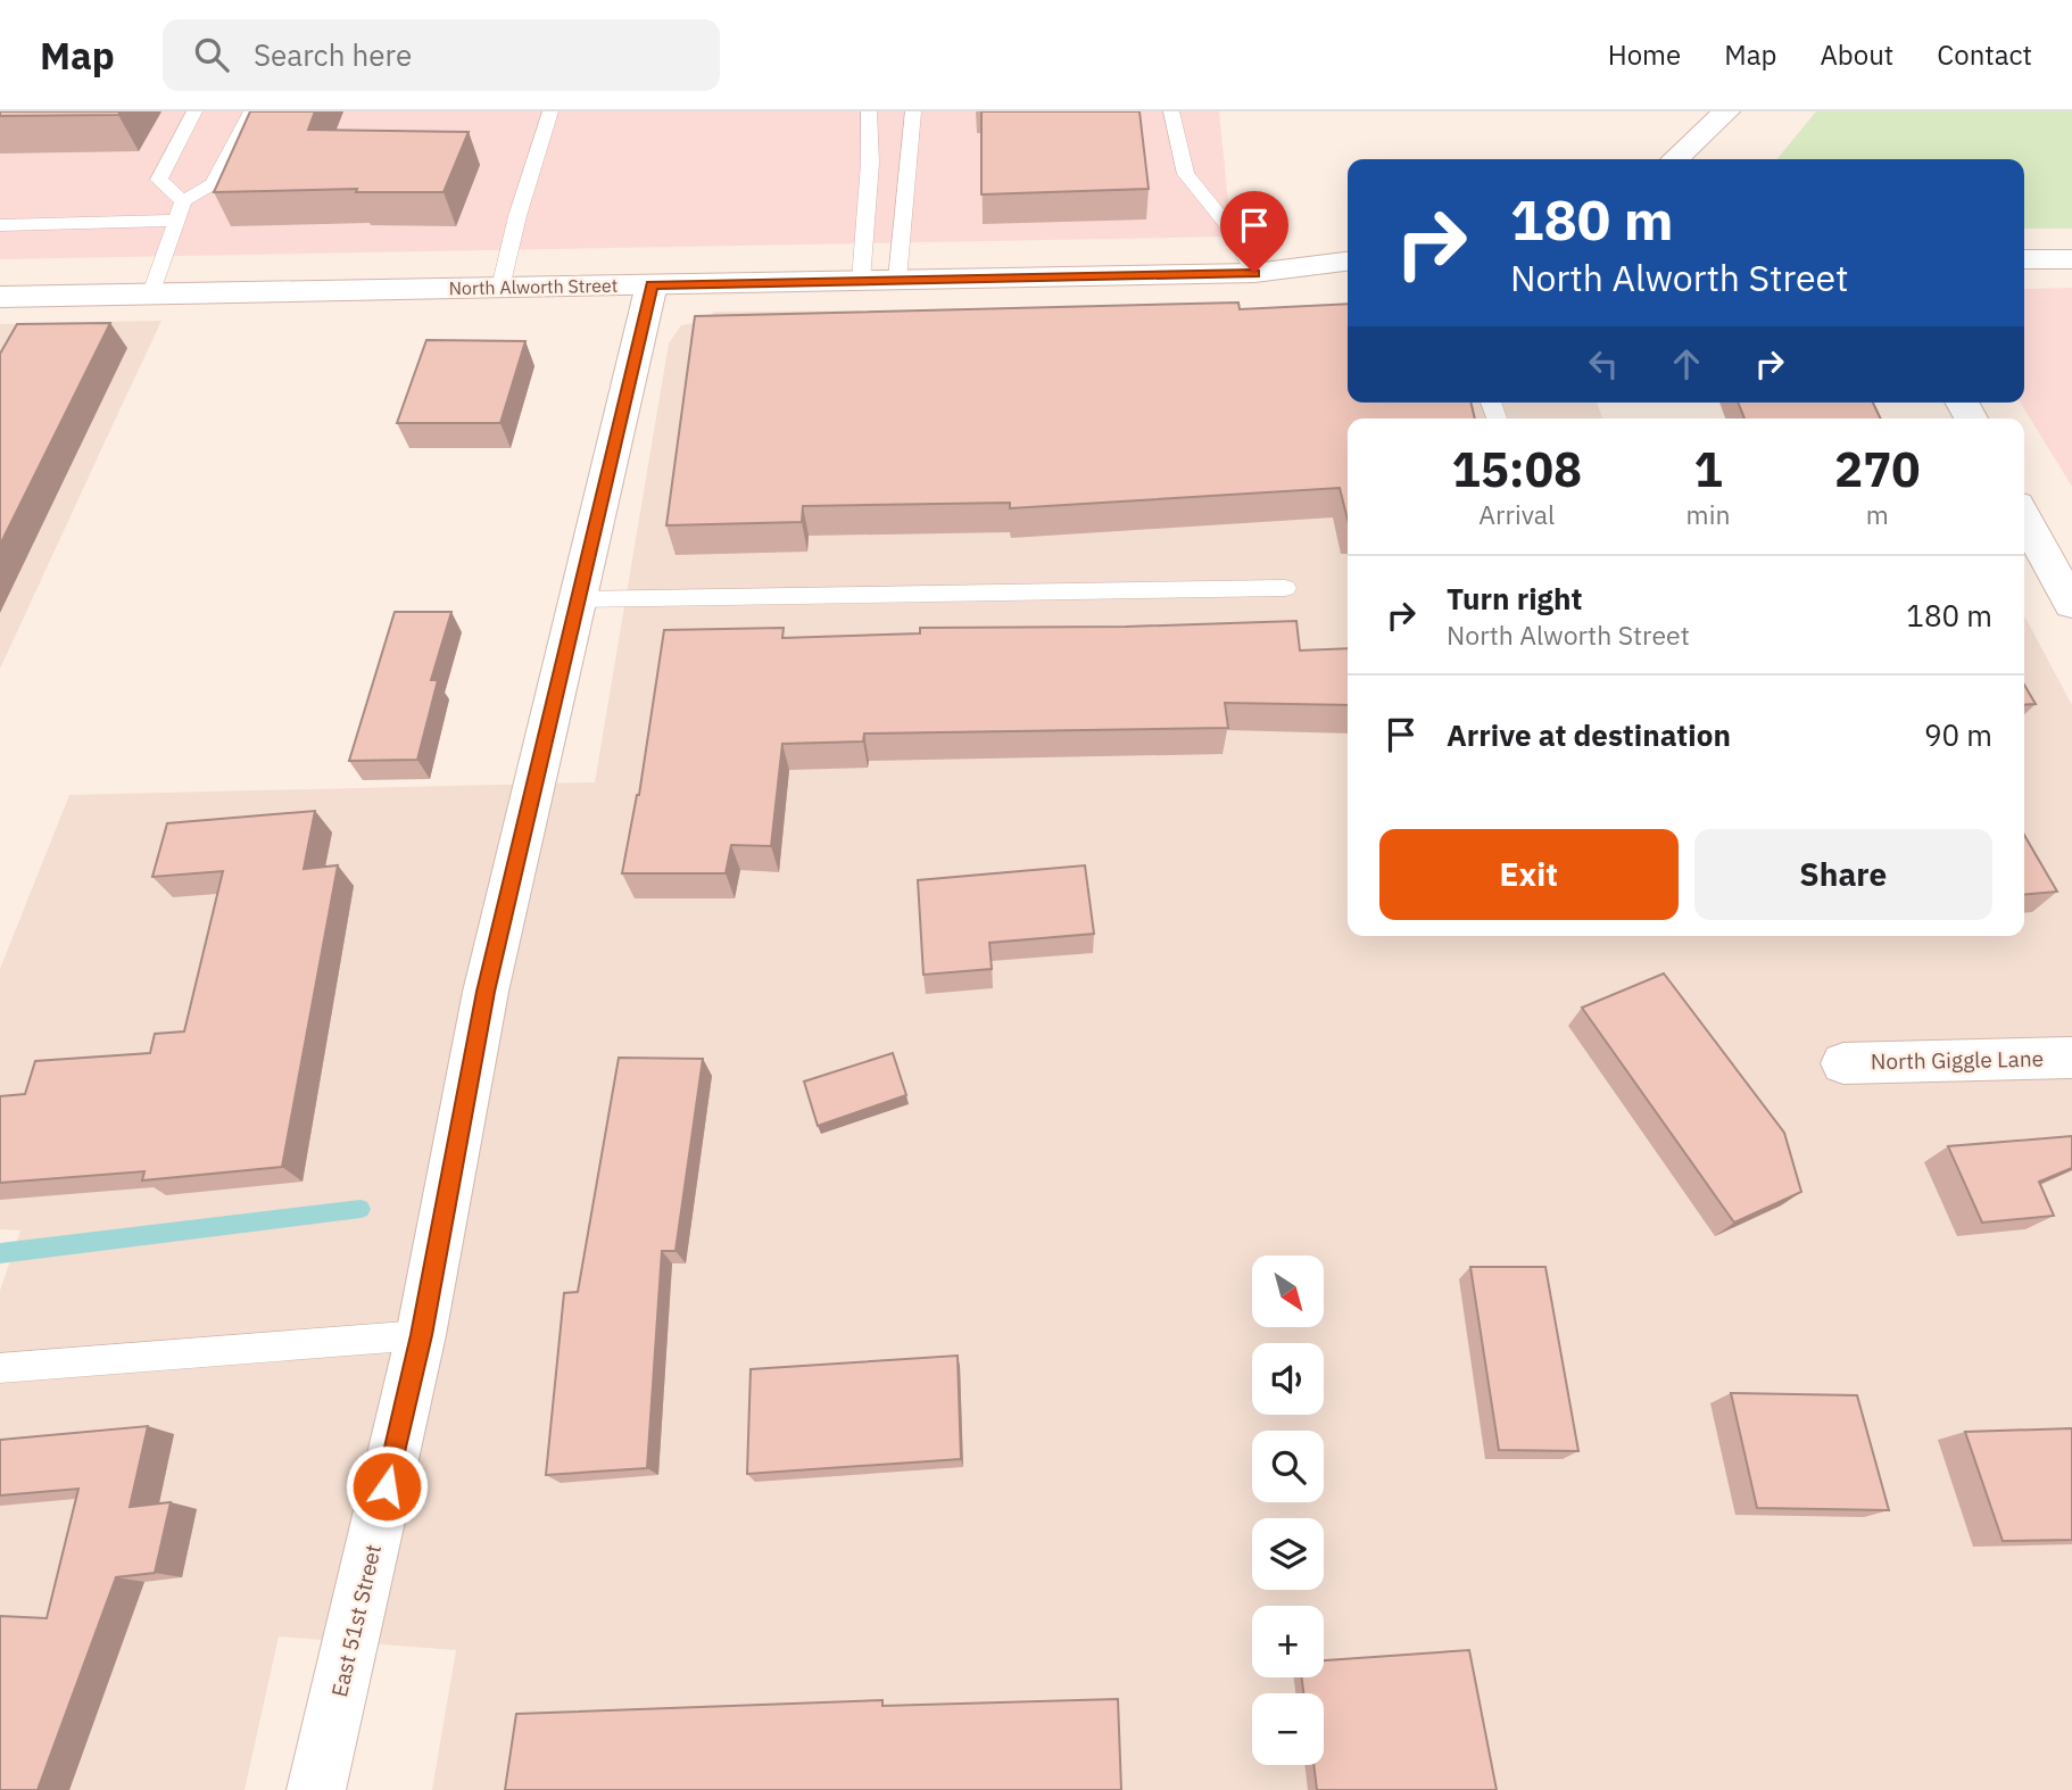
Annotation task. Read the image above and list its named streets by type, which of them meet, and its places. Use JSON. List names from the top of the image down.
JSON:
{
  "streets": {
    "street": ["North Alworth Street", "North Giggle Lane", "East 51st Street"]
  },
  "crossings": [
    ["North Alworth Street", "East 51st Street"]
  ],
  "north": "bottom right",
  "page": {
    "header": "Map",
    "search": "Search here",
    "nav": [
      "Home",
      "Map",
      "About",
      "Contact"
    ],
    "turn": ["180 m", "North Alworth Street"],
    "eta": [
      "15:08",
      "Arrival",
      "1",
      "min",
      "270",
      "m"
    ],
    "list": [
      {
        "name": "Turn right",
        "note": "North Alworth Street",
        "value": "180 m"
      },
      {
        "name": "Arrive at destination",
        "value": "90 m"
      }
    ],
    "buttons": ["Exit", "Share"],
    "map_buttons": ["+", "−"]
  }
}
